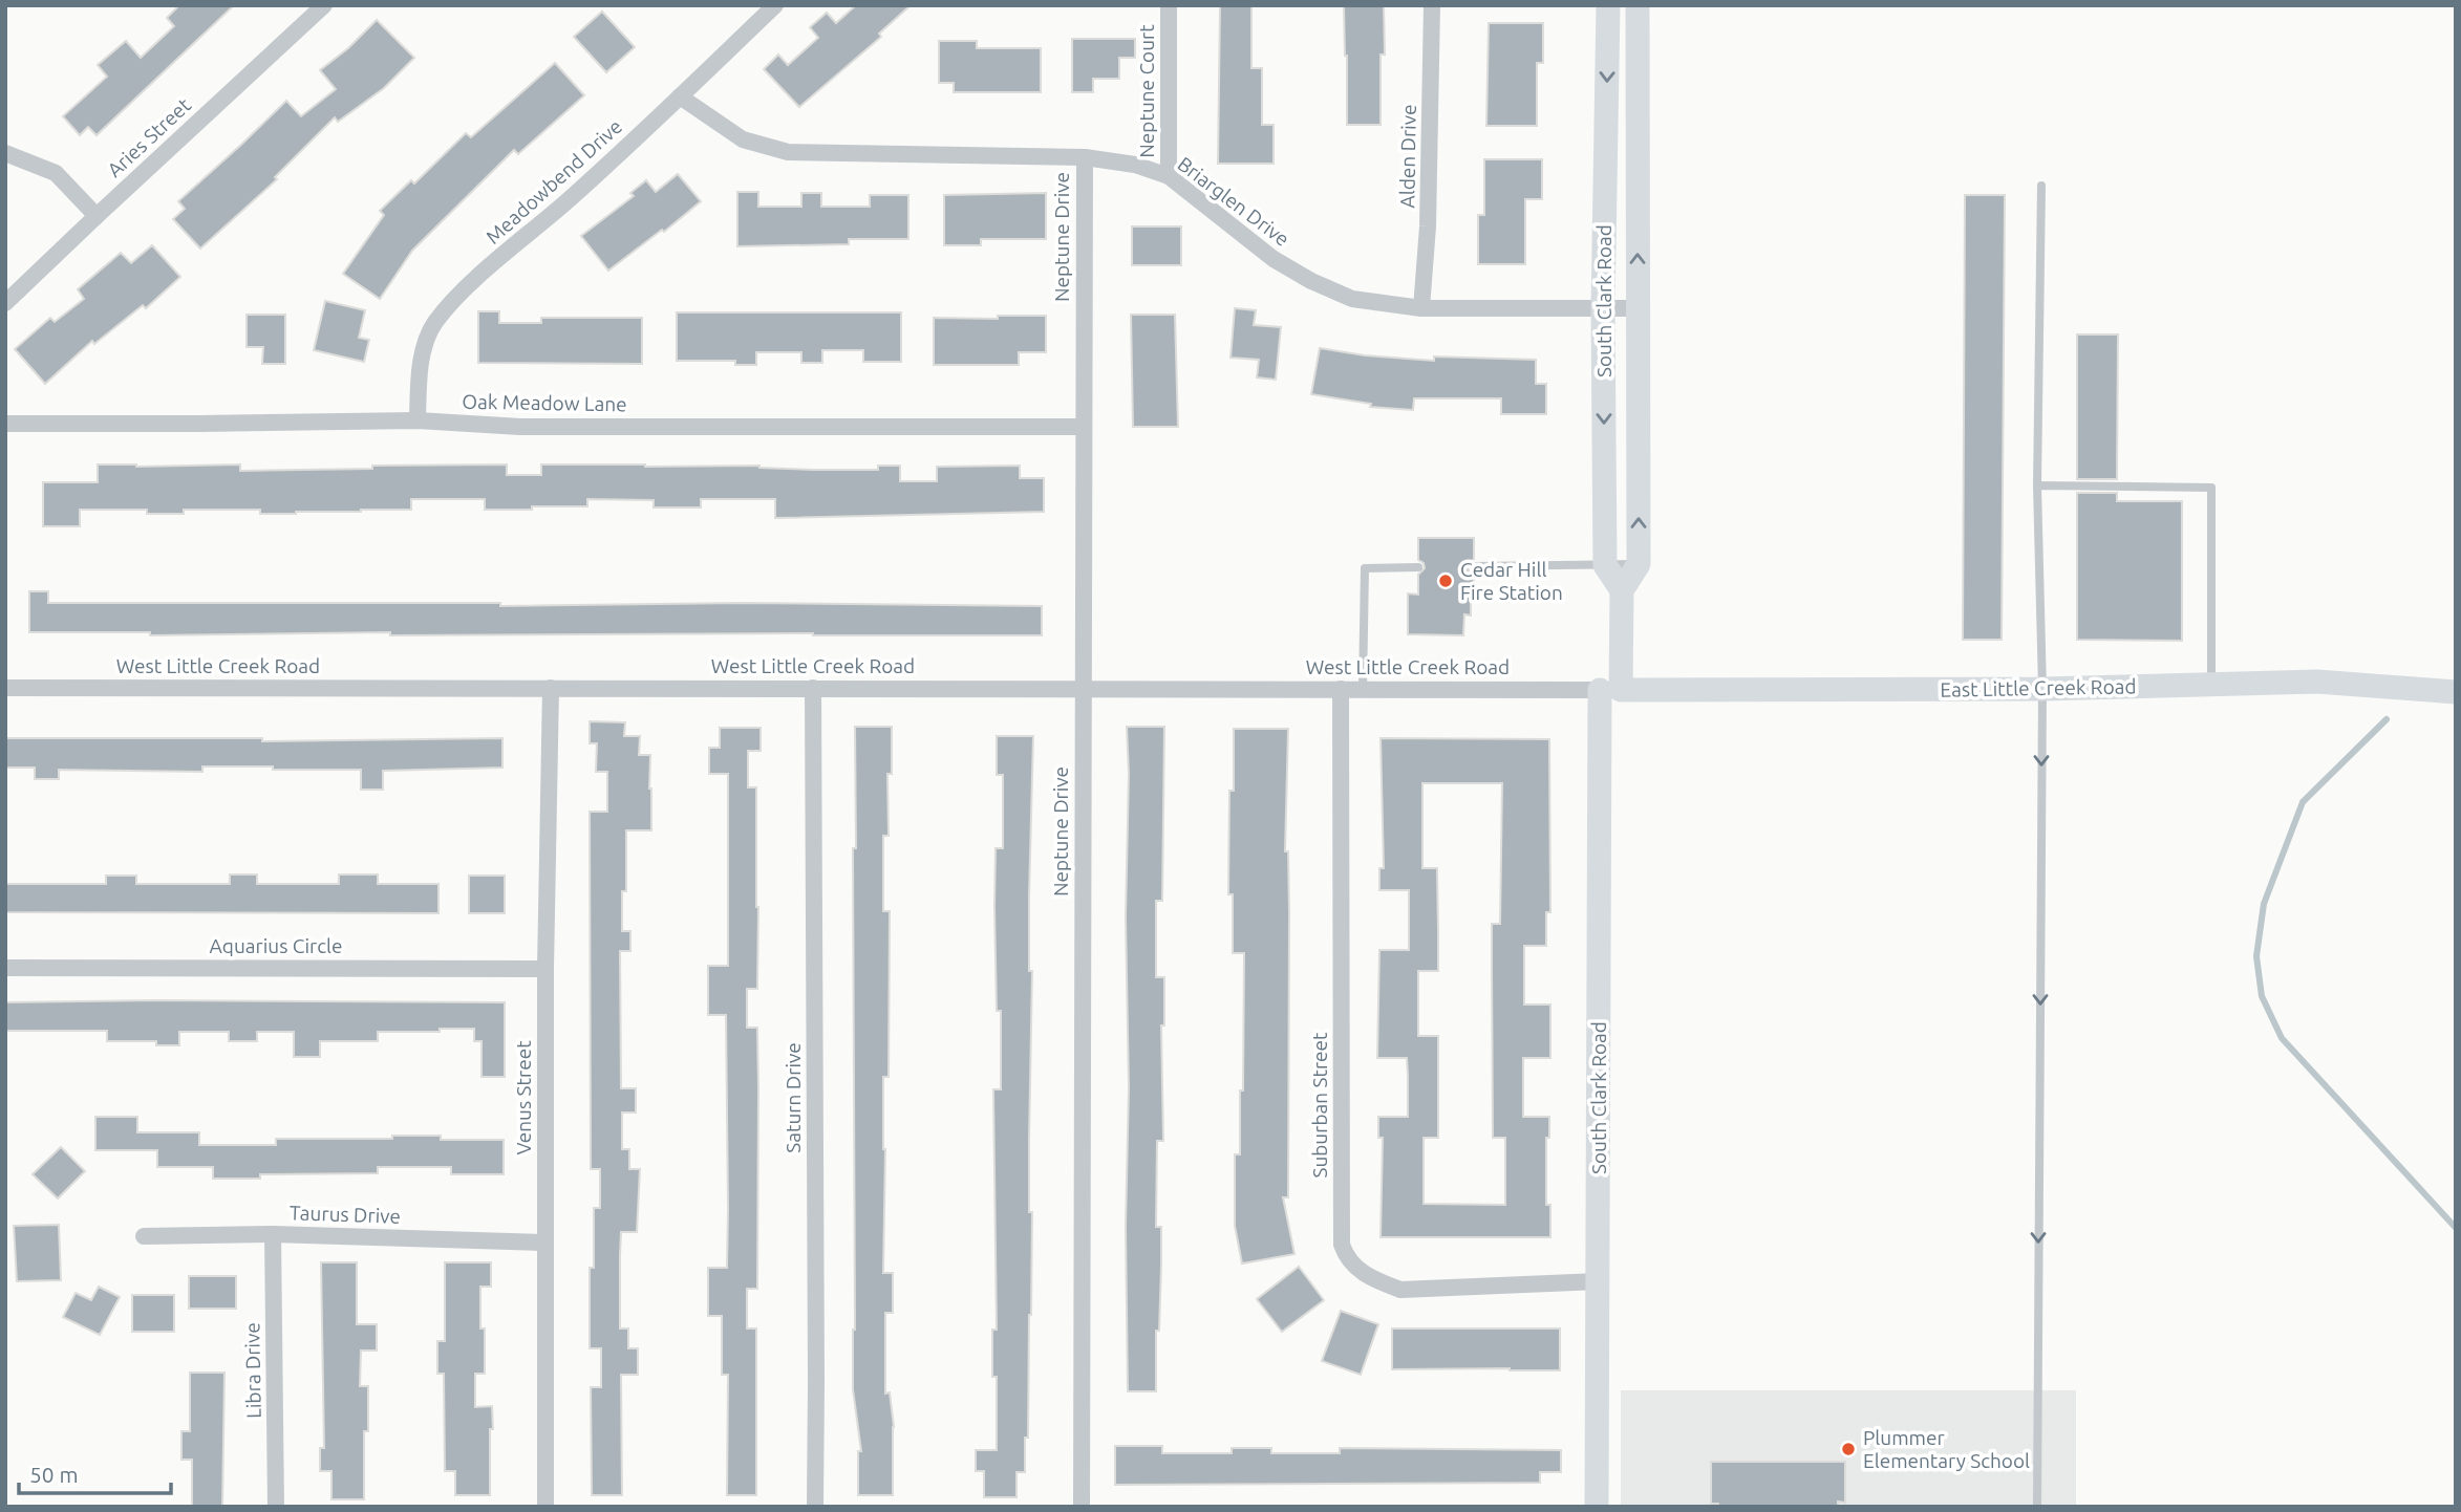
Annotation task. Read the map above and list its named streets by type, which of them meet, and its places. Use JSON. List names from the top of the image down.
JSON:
{
  "streets": {
    "street": [
      "Neptune Court",
      "Aries Street",
      "Alden Drive",
      "Meadowbend Drive",
      "Briarglen Drive",
      "Neptune Drive",
      "South Clark Road",
      "Oak Meadow Lane",
      "West Little Creek Road",
      "East Little Creek Road",
      "Aquarius Circle",
      "Venus Street",
      "Saturn Drive",
      "Suburban Street",
      "Taurus Drive",
      "Libra Drive"
    ]
  },
  "crossings": [
    ["Neptune Court", "Briarglen Drive"],
    ["Alden Drive", "Briarglen Drive"],
    ["Meadowbend Drive", "Briarglen Drive"],
    ["Meadowbend Drive", "Oak Meadow Lane"],
    ["Briarglen Drive", "Neptune Drive"],
    ["Briarglen Drive", "South Clark Road"],
    ["Neptune Drive", "Oak Meadow Lane"],
    ["Neptune Drive", "West Little Creek Road"],
    ["South Clark Road", "West Little Creek Road"],
    ["South Clark Road", "East Little Creek Road"],
    ["South Clark Road", "Suburban Street"],
    ["West Little Creek Road", "East Little Creek Road"],
    ["West Little Creek Road", "Venus Street"],
    ["West Little Creek Road", "Saturn Drive"],
    ["West Little Creek Road", "Suburban Street"],
    ["Aquarius Circle", "Venus Street"],
    ["Venus Street", "Taurus Drive"],
    ["Taurus Drive", "Libra Drive"]
  ],
  "places": ["Cedar Hill Fire Station", "Plummer Elementary School"],
  "scale_bar": "50 m"
}
